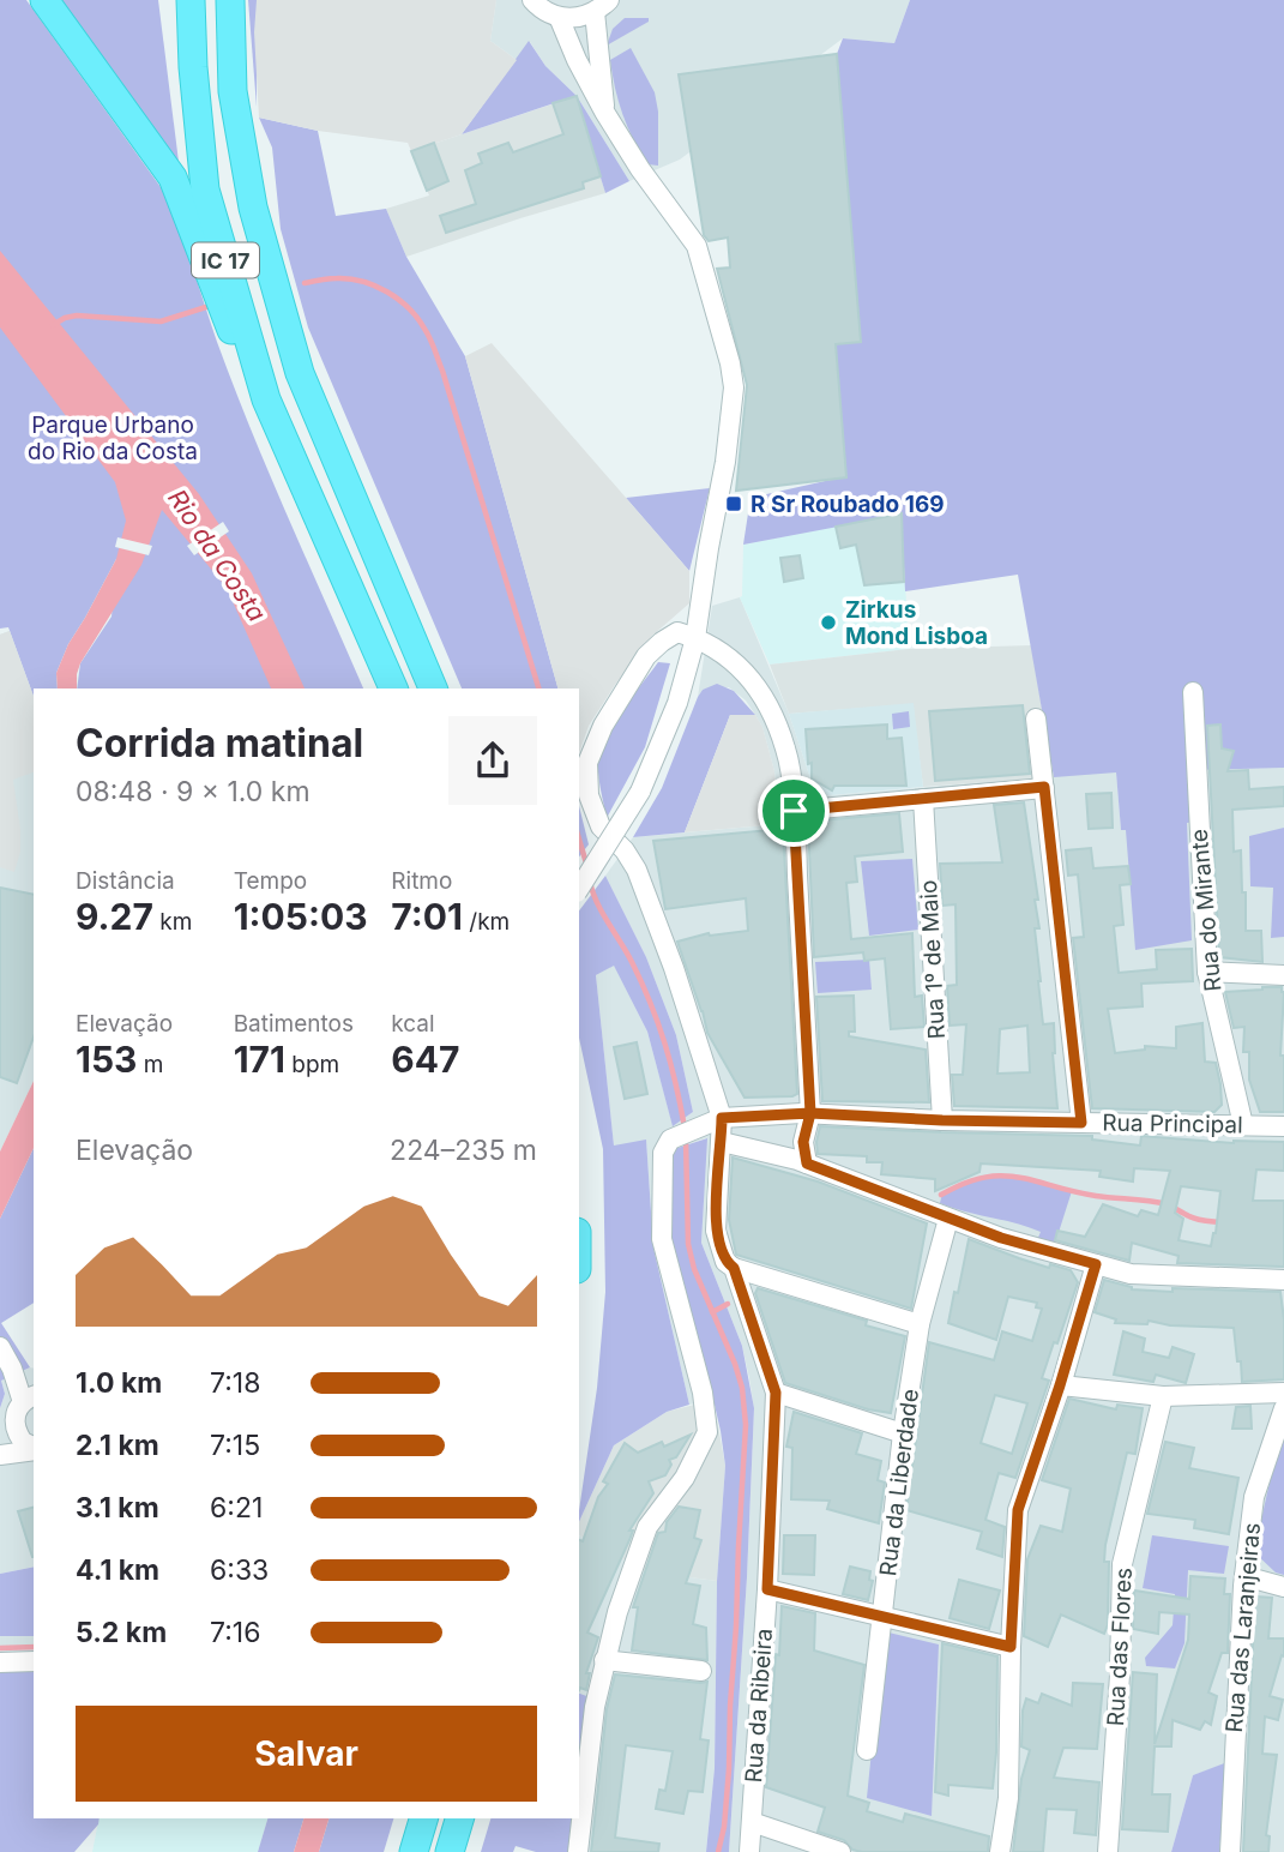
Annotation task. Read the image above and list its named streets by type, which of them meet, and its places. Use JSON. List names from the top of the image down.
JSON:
{
  "streets": {
    "highway": ["IC 17"],
    "street": [
      "Rua do Mirante",
      "Rua 1º de Maio",
      "Rua Principal",
      "Rua da Liberdade",
      "Rua das Laranjeiras",
      "Rua das Flores",
      "Rua da Ribeira"
    ]
  },
  "crossings": [
    ["Rua do Mirante", "Rua Principal"],
    ["Rua 1º de Maio", "Rua Principal"],
    ["Rua Principal", "Rua da Ribeira"]
  ],
  "water": ["Rio da Costa"],
  "parks": ["Parque Urbano do Rio da Costa"],
  "places": {
    "transit": ["R Sr Roubado 169"],
    "other": ["Zirkus Mond Lisboa"]
  },
  "page": {
    "heading": ["Corrida matinal", "08:48 · 9 × 1.0 km"],
    "stats": [
      ["Distância", "9.27 km"],
      ["Tempo", "1:05:03"],
      ["Ritmo", "7:01 /km"],
      ["Elevação", "153 m"],
      ["Batimentos", "171 bpm"],
      ["kcal", "647"]
    ],
    "chart": ["Elevação", "224–235 m"],
    "list": [
      {
        "name": "1.0 km",
        "note": "7:18"
      },
      {
        "name": "2.1 km",
        "note": "7:15"
      },
      {
        "name": "3.1 km",
        "note": "6:21"
      },
      {
        "name": "4.1 km",
        "note": "6:33"
      },
      {
        "name": "5.2 km",
        "note": "7:16"
      }
    ],
    "buttons": "Salvar"
  }
}
